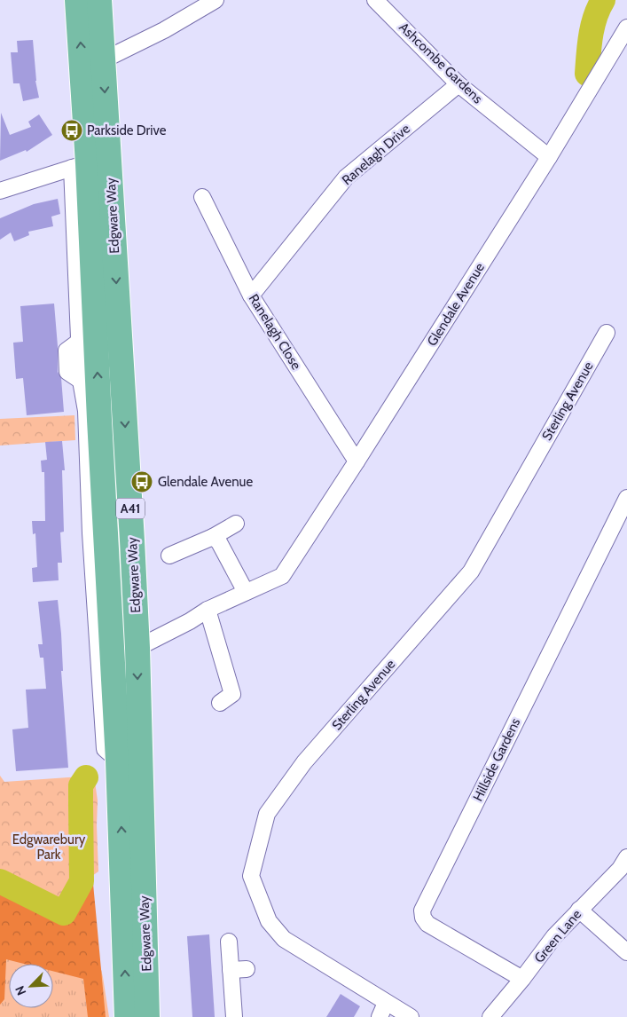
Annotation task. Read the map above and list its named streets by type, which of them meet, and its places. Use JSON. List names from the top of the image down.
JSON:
{
  "streets": {
    "highway": ["Edgware Way", "A41"],
    "street": [
      "Ashcombe Gardens",
      "Ranelagh Drive",
      "Glendale Avenue",
      "Ranelagh Close",
      "Sterling Avenue",
      "Hillside Gardens",
      "Green Lane"
    ]
  },
  "crossings": [
    ["Ashcombe Gardens", "Ranelagh Drive"],
    ["Ashcombe Gardens", "Glendale Avenue"],
    ["Ranelagh Drive", "Ranelagh Close"],
    ["Edgware Way", "Glendale Avenue"],
    ["Glendale Avenue", "Ranelagh Close"],
    ["Hillside Gardens", "Green Lane"]
  ],
  "parks": ["Edgwarebury Park"],
  "places": {
    "bus stop": ["Parkside Drive", "Glendale Avenue"]
  },
  "north": "bottom left"
}
